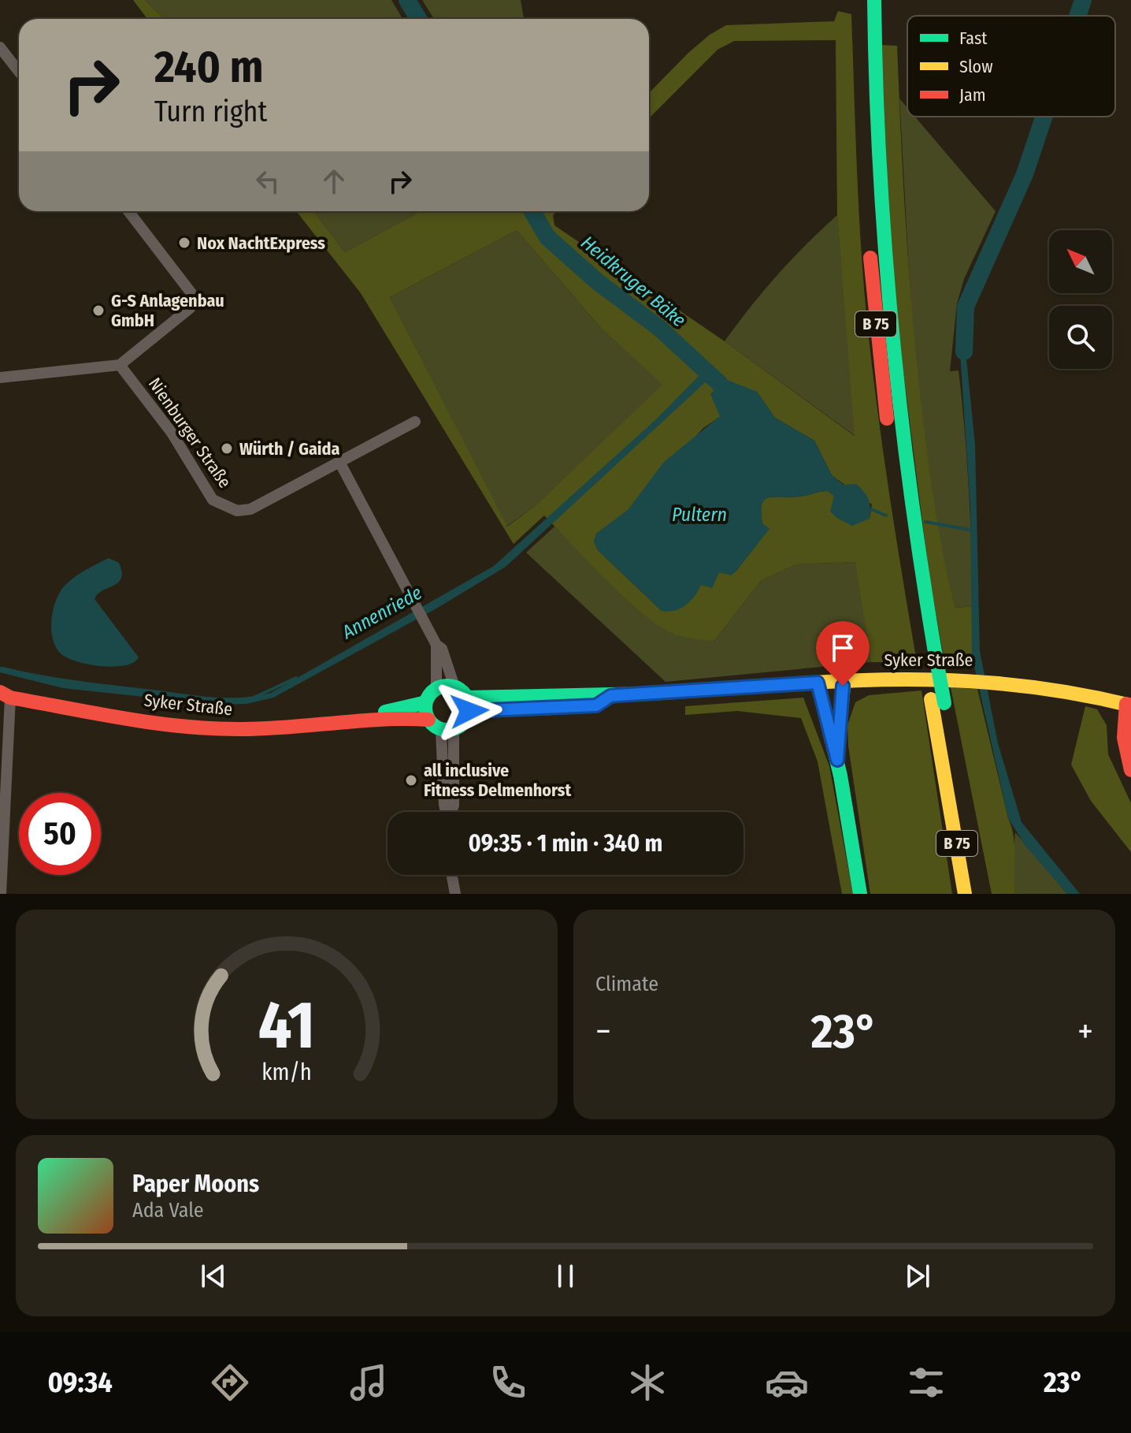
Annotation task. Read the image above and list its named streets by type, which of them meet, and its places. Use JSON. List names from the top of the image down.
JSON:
{
  "streets": {
    "main road": ["B 75", "Syker Straße"],
    "street": ["Nienburger Straße"]
  },
  "water": ["Heidkruger Bäke", "Pultern", "Annenriede"],
  "places": [
    "Nox NachtExpress",
    "G-S Anlagenbau GmbH",
    "Würth / Gaida",
    "all inclusive Fitness Delmenhorst"
  ],
  "legend": ["Fast", "Slow", "Jam"],
  "north": "top left",
  "page": {
    "turn": ["240 m", "Turn right"],
    "limit": "50",
    "trip": "09:35 · 1 min · 340 m",
    "tile": "Climate",
    "heat": ["−", "23°", "+"],
    "song": ["Paper Moons", "Ada Vale"],
    "tabs": ["09:34", "23°"],
    "gauge": ["41", "km/h"]
  }
}
